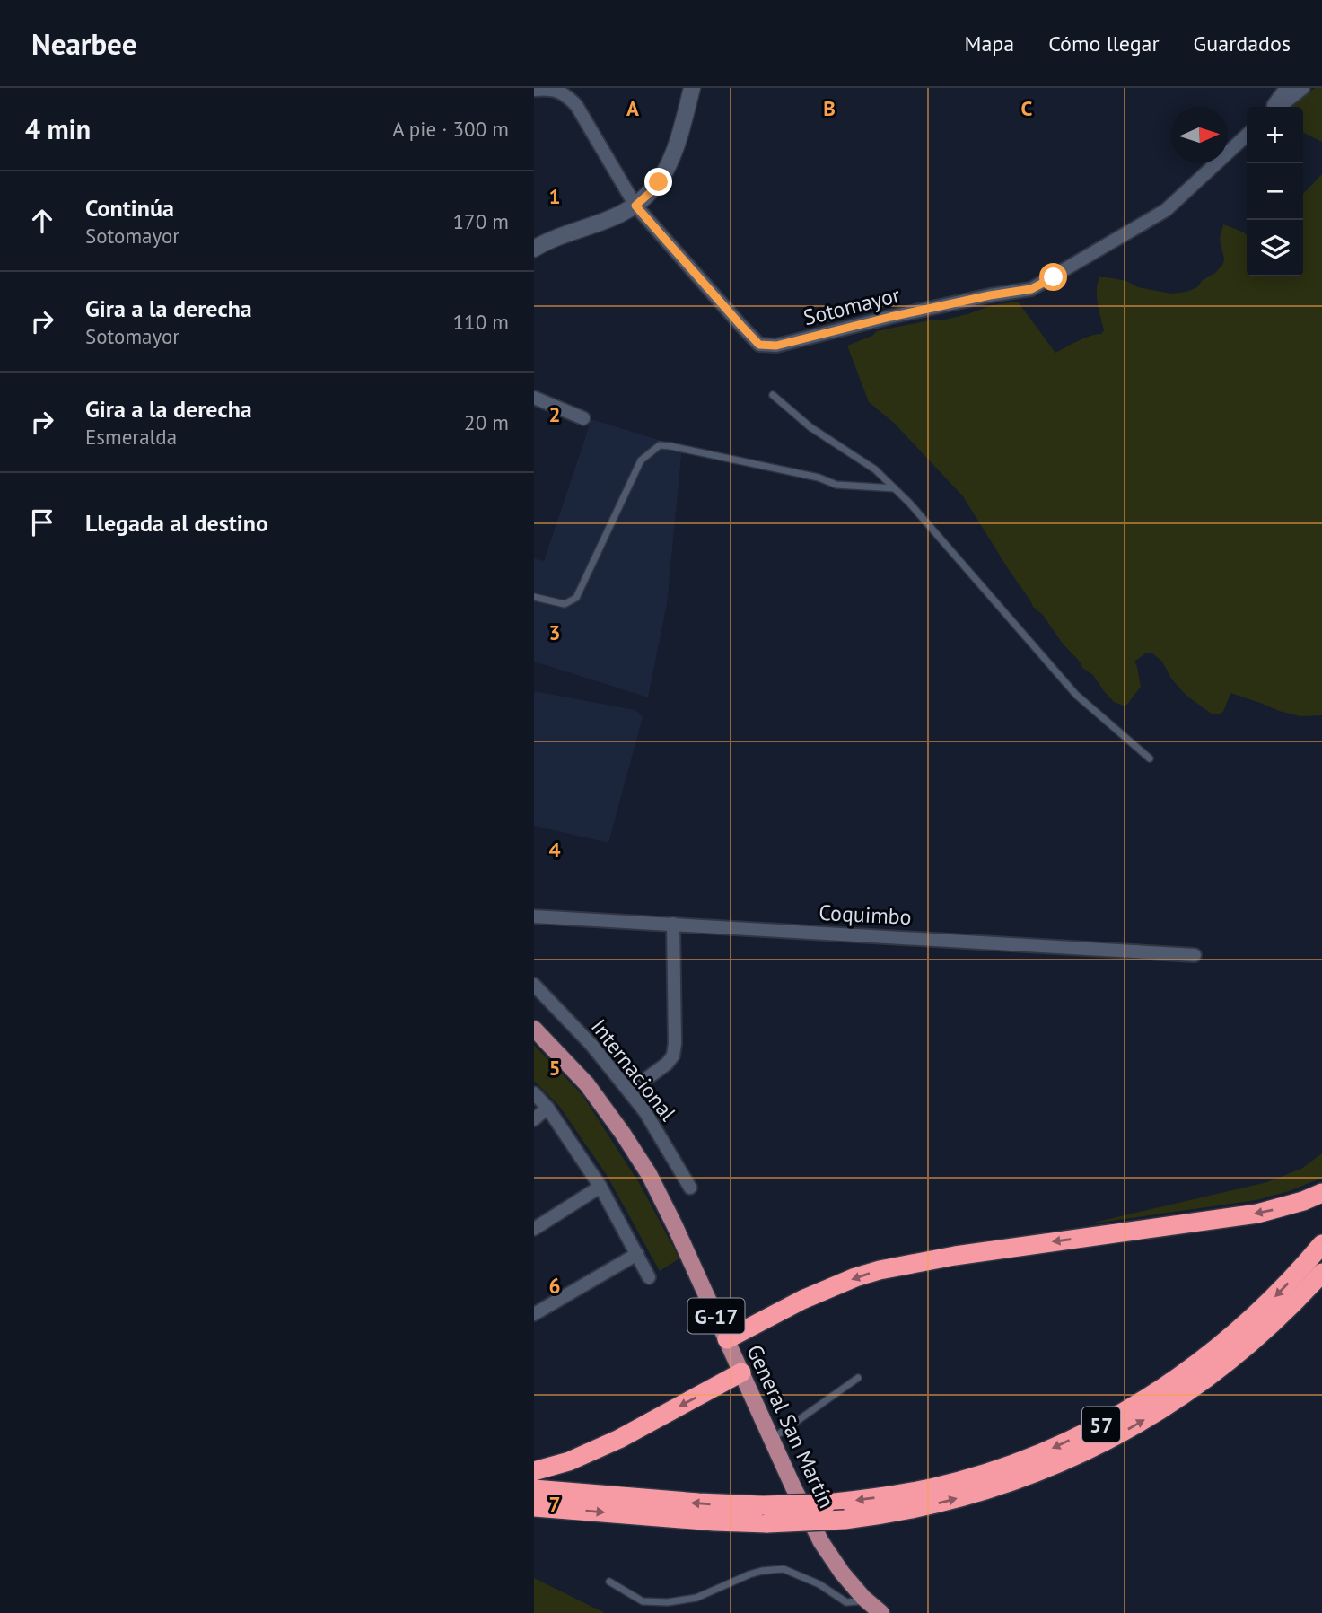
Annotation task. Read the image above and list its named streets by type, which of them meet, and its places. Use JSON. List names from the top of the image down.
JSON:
{
  "streets": {
    "highway": ["57"],
    "main road": ["G-17", "General San Martín"],
    "street": ["Sotomayor", "Coquimbo", "Internacional"]
  },
  "north": "right",
  "page": {
    "header": "Nearbee",
    "nav": ["Mapa", "Cómo llegar", "Guardados"],
    "heading": ["4 min", "A pie · 300 m"],
    "map_buttons": ["+", "−"],
    "list": [
      ["Continúa", "Sotomayor", "170 m"],
      ["Gira a la derecha", "Sotomayor", "110 m"],
      ["Gira a la derecha", "Esmeralda", "20 m"],
      "Llegada al destino"
    ]
  },
  "grid": {
    "columns": ["A", "B", "C"],
    "rows": [
      "1",
      "2",
      "3",
      "4",
      "5",
      "6",
      "7"
    ]
  }
}
